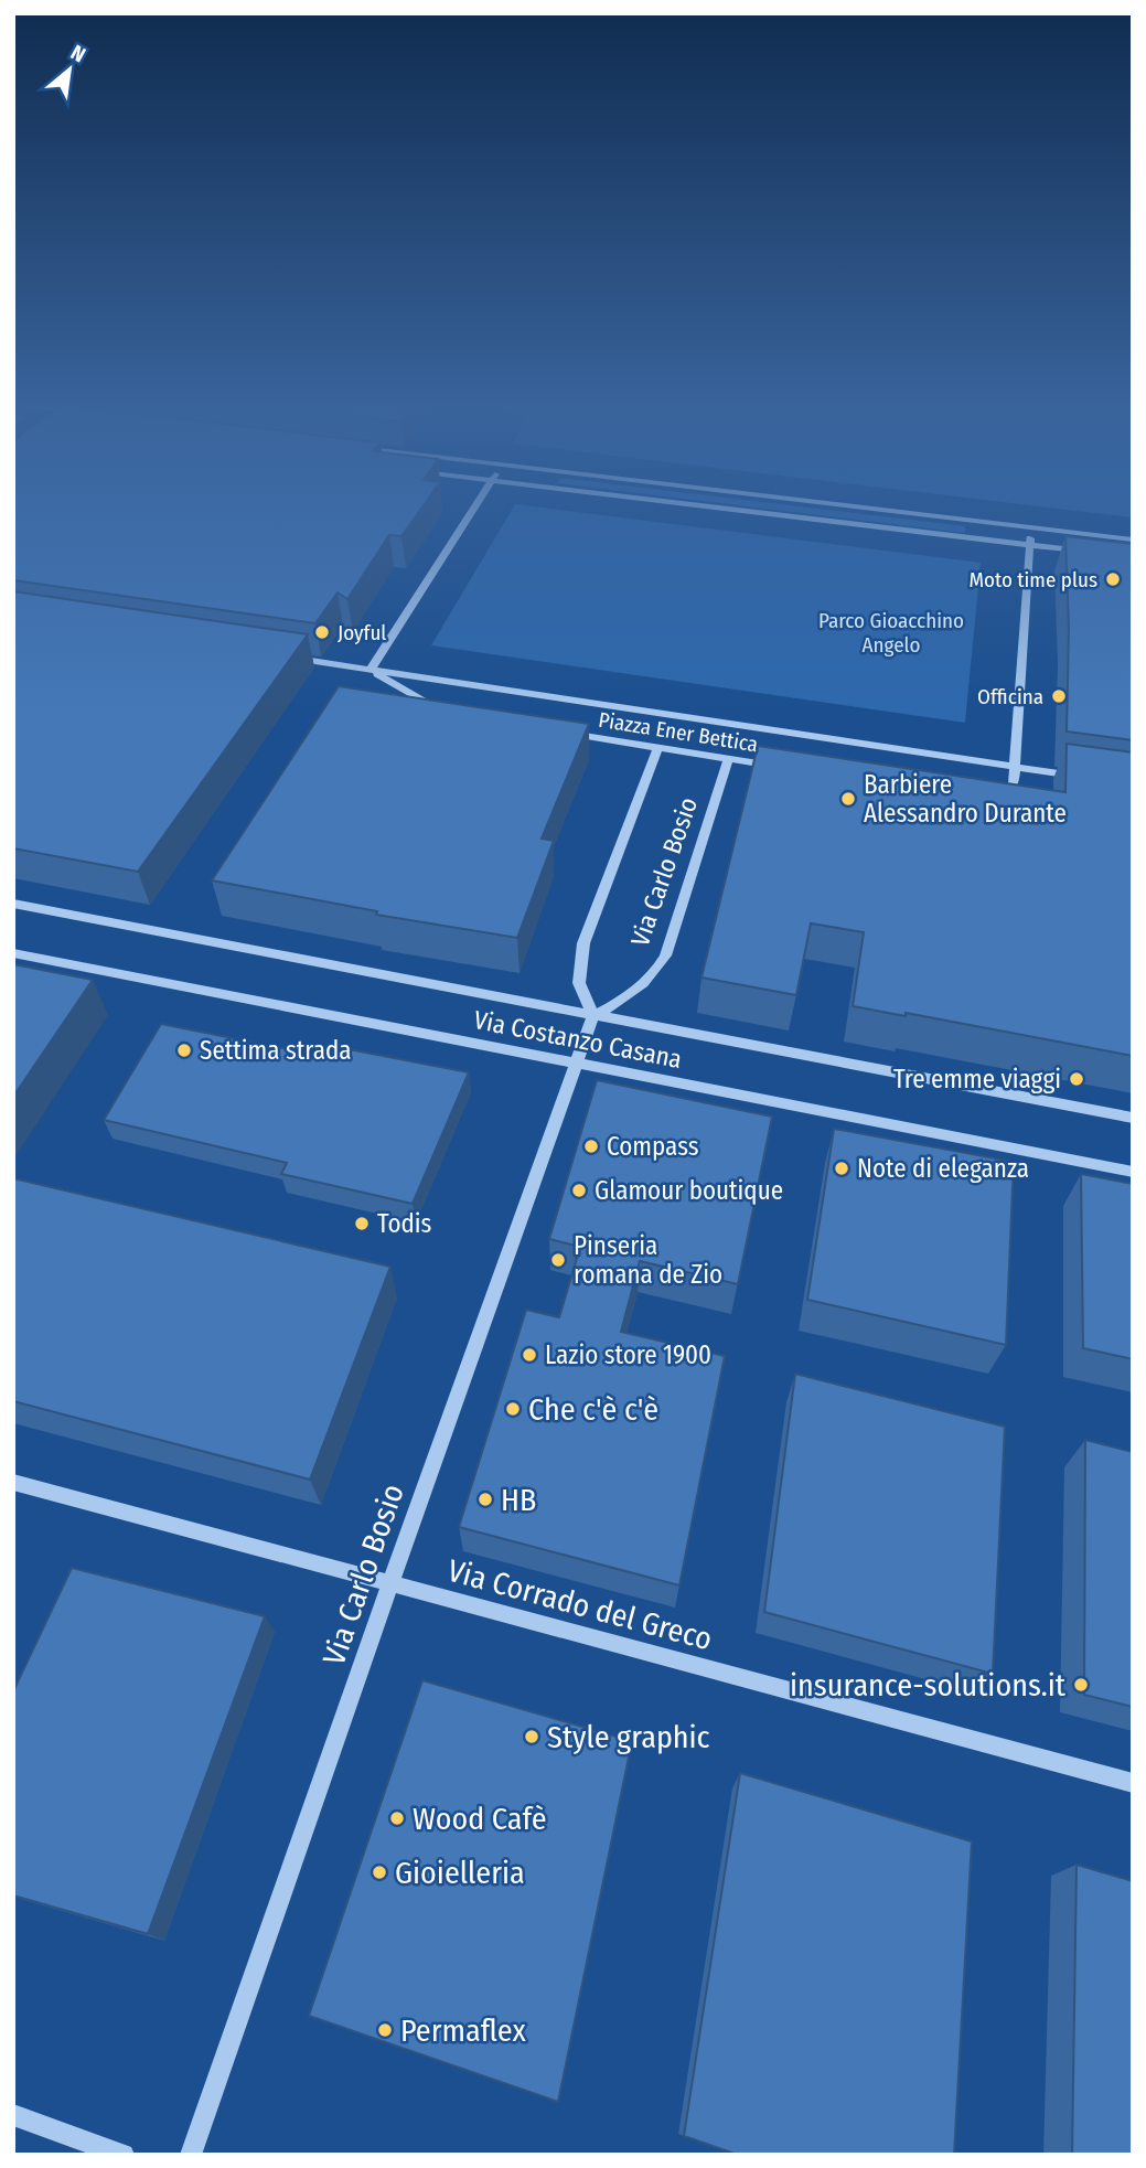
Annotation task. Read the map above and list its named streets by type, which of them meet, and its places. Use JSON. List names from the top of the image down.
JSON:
{
  "streets": {
    "street": [
      "Piazza Ener Bettica",
      "Via Carlo Bosio",
      "Via Costanzo Casana",
      "Via Corrado del Greco"
    ]
  },
  "crossings": [
    ["Piazza Ener Bettica", "Via Carlo Bosio"],
    ["Via Carlo Bosio", "Via Costanzo Casana"],
    ["Via Carlo Bosio", "Via Corrado del Greco"]
  ],
  "parks": ["Parco Gioacchino Angelo"],
  "places": [
    "Moto time plus",
    "Joyful",
    "Officina",
    "Barbiere Alessandro Durante",
    "Settima strada",
    "Tre emme viaggi",
    "Compass",
    "Note di eleganza",
    "Glamour boutique",
    "Todis",
    "Pinseria romana de Zio",
    "Lazio store 1900",
    "Che c'è c'è",
    "HB",
    "insurance-solutions.it",
    "Style graphic",
    "Wood Cafè",
    "Gioielleria",
    "Permaflex"
  ],
  "north": "top right"
}
